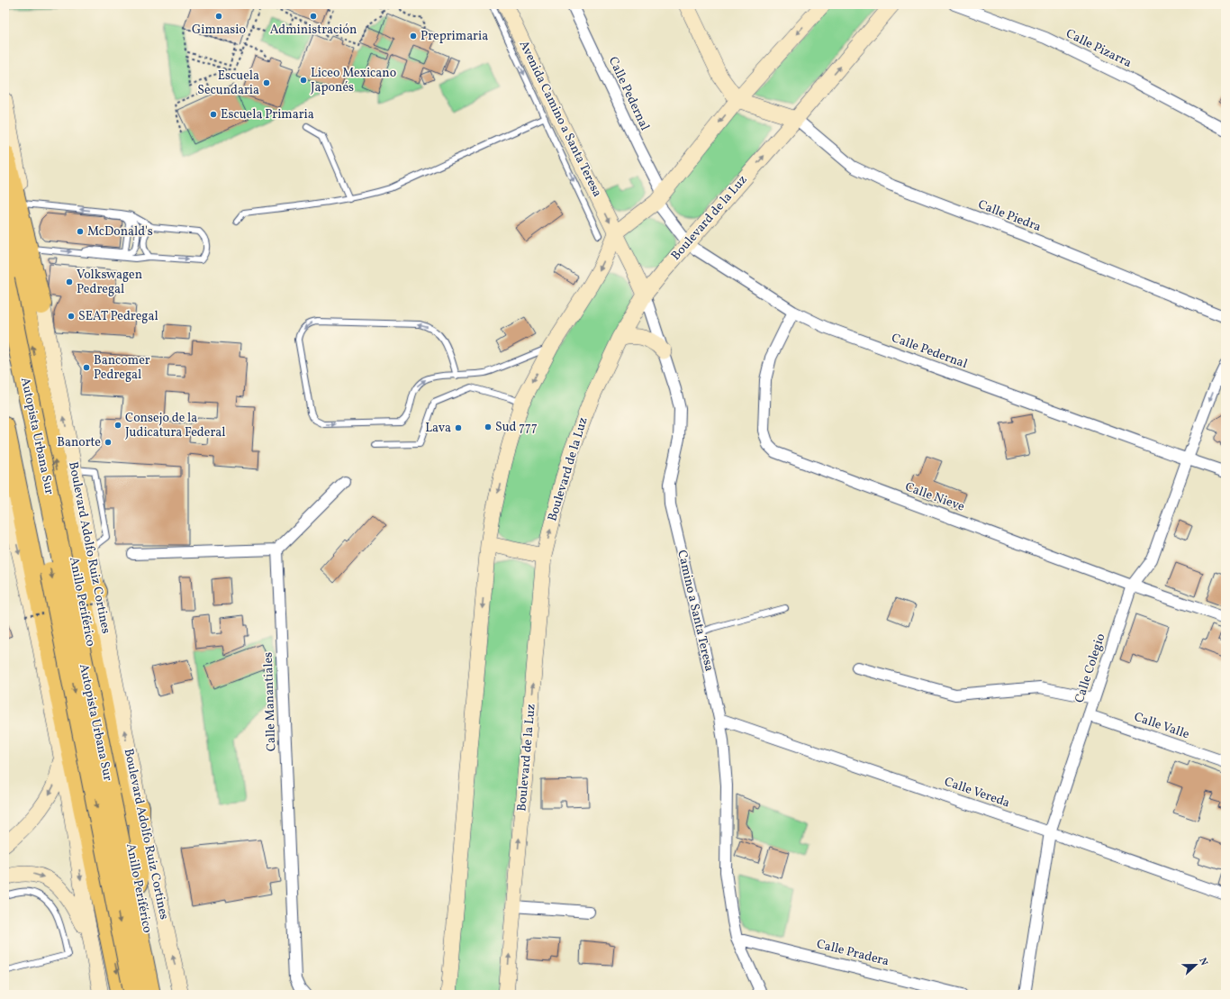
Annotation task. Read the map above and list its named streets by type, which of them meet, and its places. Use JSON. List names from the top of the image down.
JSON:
{
  "streets": {
    "highway": ["Autopista Urbana Sur", "Anillo Periférico"],
    "street": [
      "Calle Pizarra",
      "Calle Pedernal",
      "Avenida Camino a Santa Teresa",
      "Calle Piedra",
      "Boulevard de la Luz",
      "Calle Nieve",
      "Boulevard Adolfo Ruiz Cortines",
      "Camino a Santa Teresa",
      "Calle Colegio",
      "Calle Manantiales",
      "Calle Valle",
      "Calle Vereda",
      "Calle Pradera"
    ]
  },
  "crossings": [
    ["Calle Pedernal", "Boulevard de la Luz"],
    ["Calle Pedernal", "Calle Nieve"],
    ["Calle Pedernal", "Calle Colegio"],
    ["Avenida Camino a Santa Teresa", "Camino a Santa Teresa"],
    ["Calle Piedra", "Boulevard de la Luz"],
    ["Boulevard de la Luz", "Camino a Santa Teresa"],
    ["Calle Nieve", "Calle Colegio"],
    ["Boulevard Adolfo Ruiz Cortines", "Anillo Periférico"],
    ["Camino a Santa Teresa", "Calle Vereda"],
    ["Camino a Santa Teresa", "Calle Pradera"],
    ["Calle Colegio", "Calle Valle"],
    ["Calle Colegio", "Calle Vereda"]
  ],
  "one_way": ["Avenida Camino a Santa Teresa"],
  "places": [
    "Gimnasio",
    "Administración",
    "Preprimaria",
    "Liceo Mexicano Japonés",
    "Escuela Secundaria",
    "Escuela Primaria",
    "McDonald's",
    "Volkswagen Pedregal",
    "SEAT Pedregal",
    "Bancomer Pedregal",
    "Consejo de la Judicatura Federal",
    "Sud 777",
    "Lava",
    "Banorte"
  ],
  "north": "right"
}
